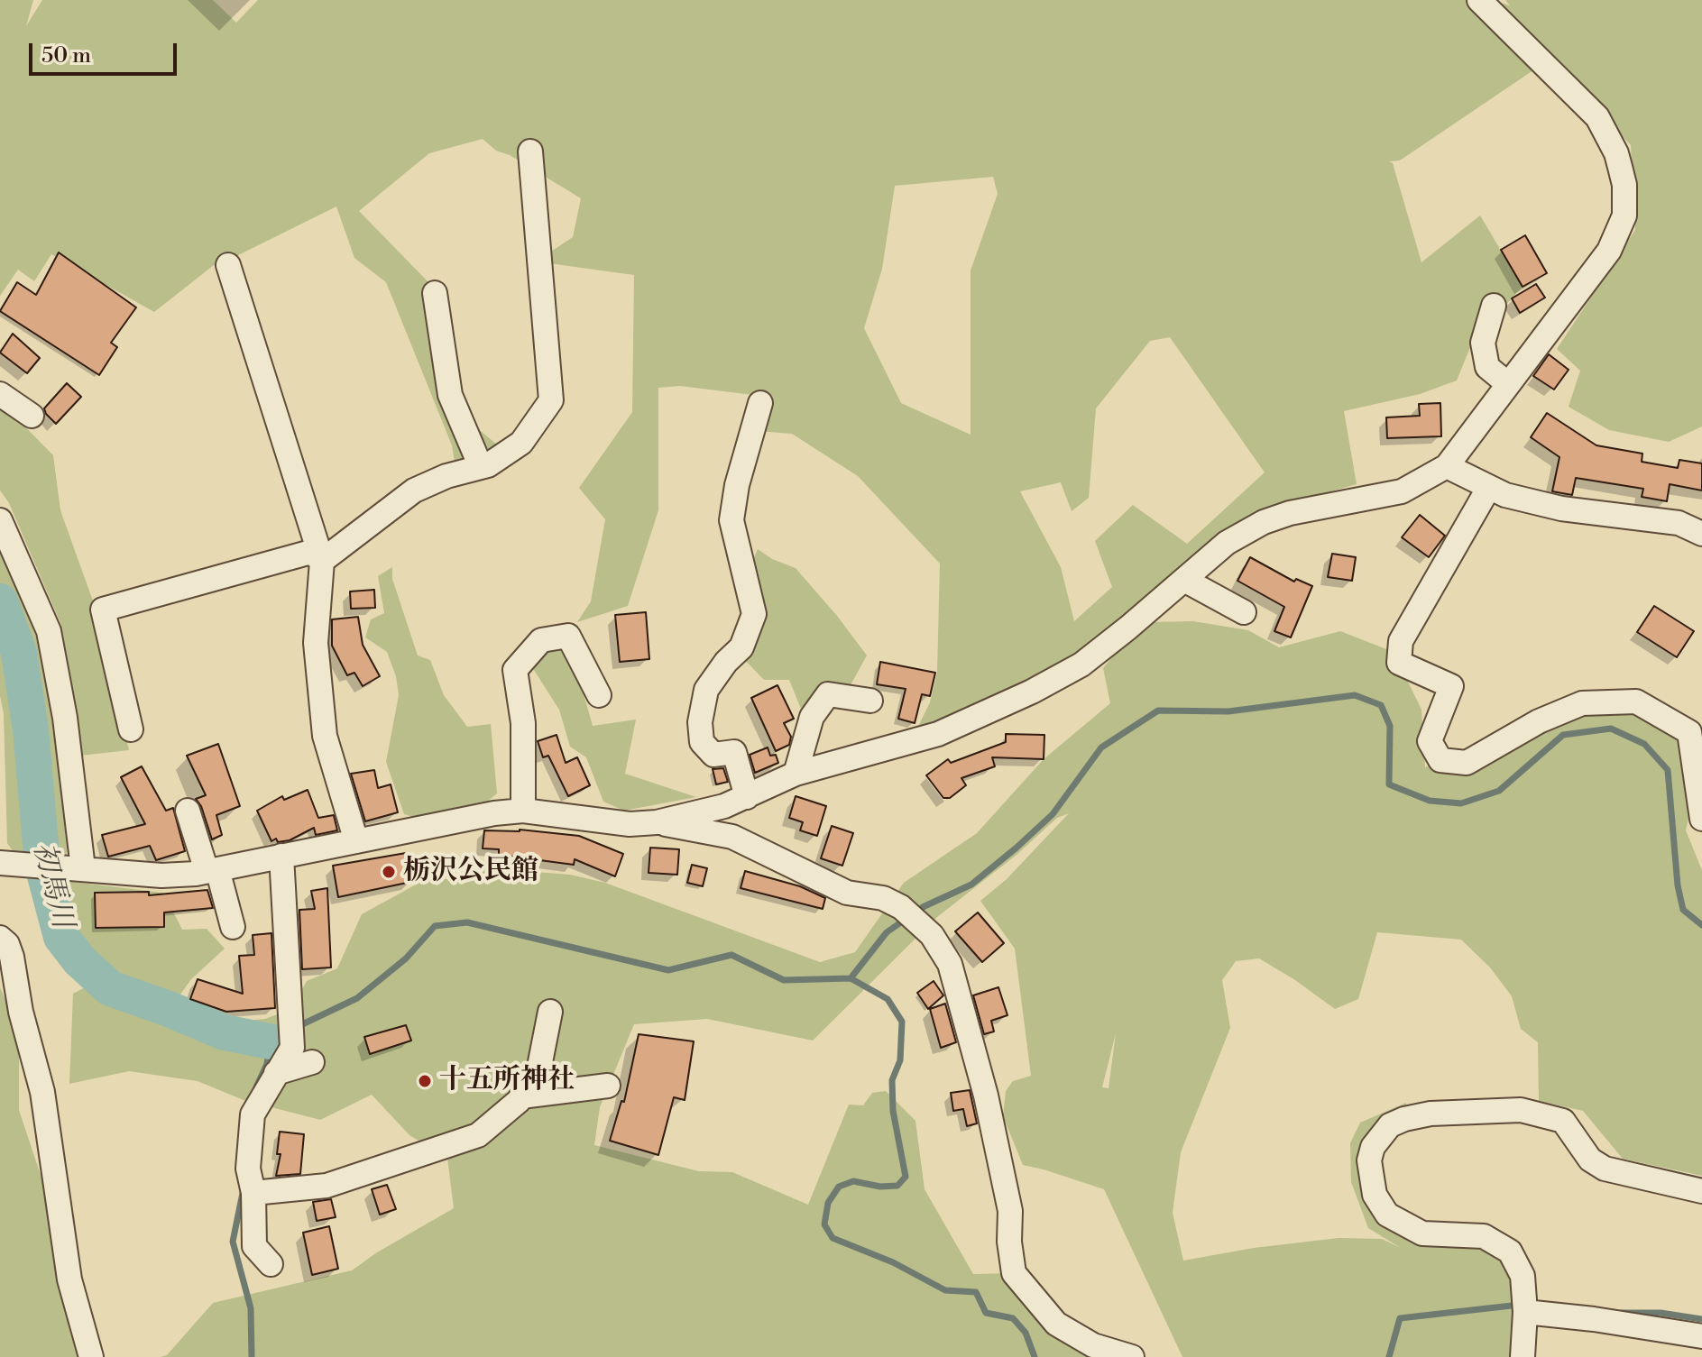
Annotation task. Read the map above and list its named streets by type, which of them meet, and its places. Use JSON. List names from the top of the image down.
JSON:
{
  "water": ["初馬川"],
  "places": ["栃沢公民館", "十五所神社"],
  "scale_bar": "50 m"
}
